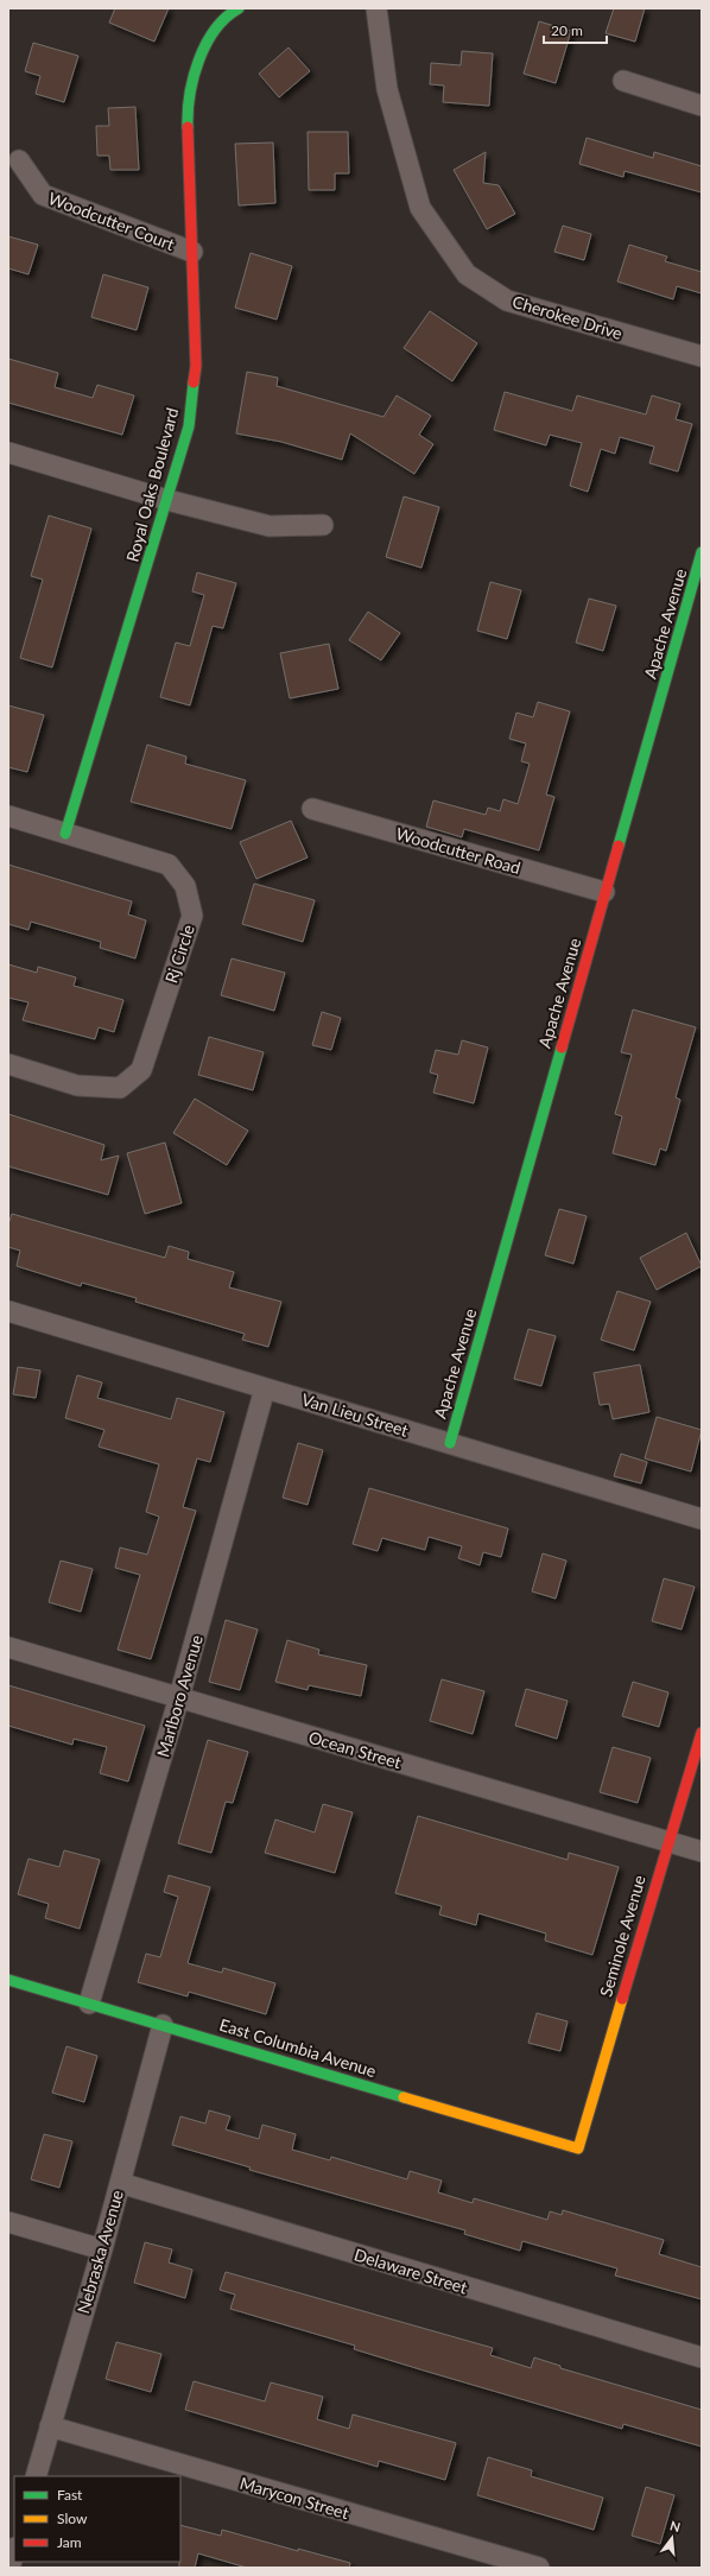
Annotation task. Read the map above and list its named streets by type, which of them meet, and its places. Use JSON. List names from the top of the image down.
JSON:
{
  "streets": {
    "street": [
      "Woodcutter Court",
      "Cherokee Drive",
      "Royal Oaks Boulevard",
      "Apache Avenue",
      "Woodcutter Road",
      "Rj Circle",
      "Van Lieu Street",
      "Marlboro Avenue",
      "Ocean Street",
      "Seminole Avenue",
      "East Columbia Avenue",
      "Nebraska Avenue",
      "Delaware Street",
      "Marycon Street"
    ]
  },
  "crossings": [
    ["Woodcutter Court", "Royal Oaks Boulevard"],
    ["Royal Oaks Boulevard", "Rj Circle"],
    ["Apache Avenue", "Woodcutter Road"],
    ["Apache Avenue", "Van Lieu Street"],
    ["Van Lieu Street", "Marlboro Avenue"],
    ["Marlboro Avenue", "Ocean Street"],
    ["Marlboro Avenue", "East Columbia Avenue"],
    ["Ocean Street", "Seminole Avenue"],
    ["Seminole Avenue", "East Columbia Avenue"],
    ["East Columbia Avenue", "Nebraska Avenue"],
    ["Nebraska Avenue", "Delaware Street"],
    ["Nebraska Avenue", "Marycon Street"]
  ],
  "legend": ["Fast", "Slow", "Jam"],
  "scale_bar": "20 m",
  "north": "top"
}
